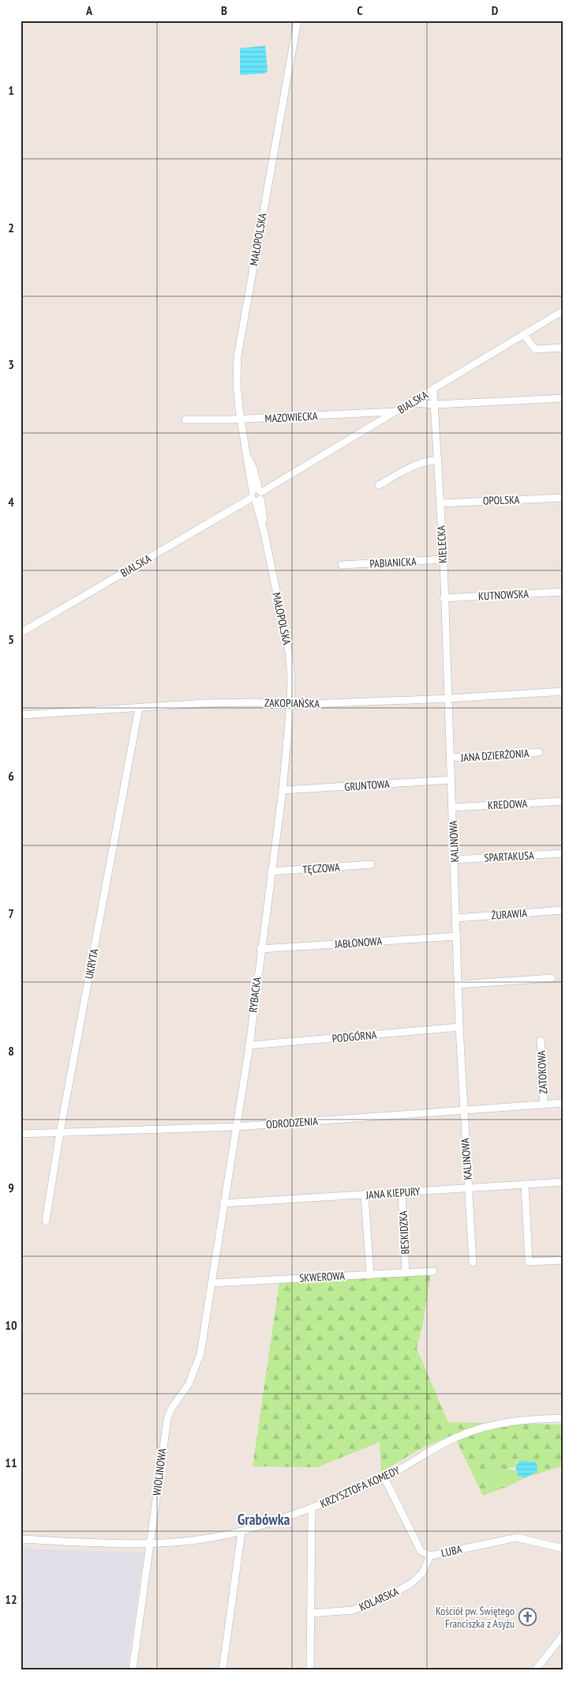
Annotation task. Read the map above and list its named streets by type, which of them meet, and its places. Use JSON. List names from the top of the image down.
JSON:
{
  "streets": {
    "street": [
      "MAŁOPOLSKA",
      "BIALSKA",
      "MAZOWIECKA",
      "OPOLSKA",
      "KIELECKA",
      "PABIANICKA",
      "KUTNOWSKA",
      "ZAKOPIAŃSKA",
      "JANA DZIERŻONIA",
      "GRUNTOWA",
      "KREDOWA",
      "KALINOWA",
      "SPARTAKUSA",
      "TĘCZOWA",
      "ŻURAWIA",
      "JABŁONOWA",
      "UKRYTA",
      "RYBACKA",
      "PODGÓRNA",
      "ZATOKOWA",
      "ODRODZENIA",
      "JANA KIEPURY",
      "BESKIDZKA",
      "SKWEROWA",
      "WIOLINOWA",
      "KRZYSZTOFA KOMEDY",
      "LUBA",
      "KOLARSKA"
    ]
  },
  "crossings": [
    ["MAŁOPOLSKA", "BIALSKA"],
    ["MAŁOPOLSKA", "MAZOWIECKA"],
    ["MAŁOPOLSKA", "ZAKOPIAŃSKA"],
    ["MAŁOPOLSKA", "RYBACKA"],
    ["BIALSKA", "MAZOWIECKA"],
    ["BIALSKA", "KIELECKA"],
    ["OPOLSKA", "KIELECKA"],
    ["KIELECKA", "PABIANICKA"],
    ["KIELECKA", "KUTNOWSKA"],
    ["KIELECKA", "ZAKOPIAŃSKA"],
    ["KIELECKA", "KALINOWA"],
    ["ZAKOPIAŃSKA", "KALINOWA"],
    ["ZAKOPIAŃSKA", "UKRYTA"],
    ["ZAKOPIAŃSKA", "RYBACKA"],
    ["JANA DZIERŻONIA", "KALINOWA"],
    ["GRUNTOWA", "KALINOWA"],
    ["GRUNTOWA", "RYBACKA"],
    ["KREDOWA", "KALINOWA"],
    ["KALINOWA", "SPARTAKUSA"],
    ["KALINOWA", "ŻURAWIA"],
    ["KALINOWA", "JABŁONOWA"],
    ["KALINOWA", "PODGÓRNA"],
    ["KALINOWA", "ODRODZENIA"],
    ["KALINOWA", "JANA KIEPURY"],
    ["TĘCZOWA", "RYBACKA"],
    ["JABŁONOWA", "RYBACKA"],
    ["UKRYTA", "ODRODZENIA"],
    ["RYBACKA", "PODGÓRNA"],
    ["RYBACKA", "ODRODZENIA"],
    ["RYBACKA", "JANA KIEPURY"],
    ["RYBACKA", "SKWEROWA"],
    ["RYBACKA", "WIOLINOWA"],
    ["ZATOKOWA", "ODRODZENIA"],
    ["JANA KIEPURY", "BESKIDZKA"],
    ["BESKIDZKA", "SKWEROWA"],
    ["SKWEROWA", "WIOLINOWA"],
    ["WIOLINOWA", "KRZYSZTOFA KOMEDY"],
    ["KRZYSZTOFA KOMEDY", "LUBA"],
    ["LUBA", "KOLARSKA"]
  ],
  "districts": ["Grabówka"],
  "places": {
    "church": ["Kościół pw. Świętego Franciszka z Asyżu"]
  },
  "grid": {
    "columns": [
      "A",
      "B",
      "C",
      "D"
    ],
    "rows": [
      "1",
      "2",
      "3",
      "4",
      "5",
      "6",
      "7",
      "8",
      "9",
      "10",
      "11",
      "12"
    ]
  }
}
